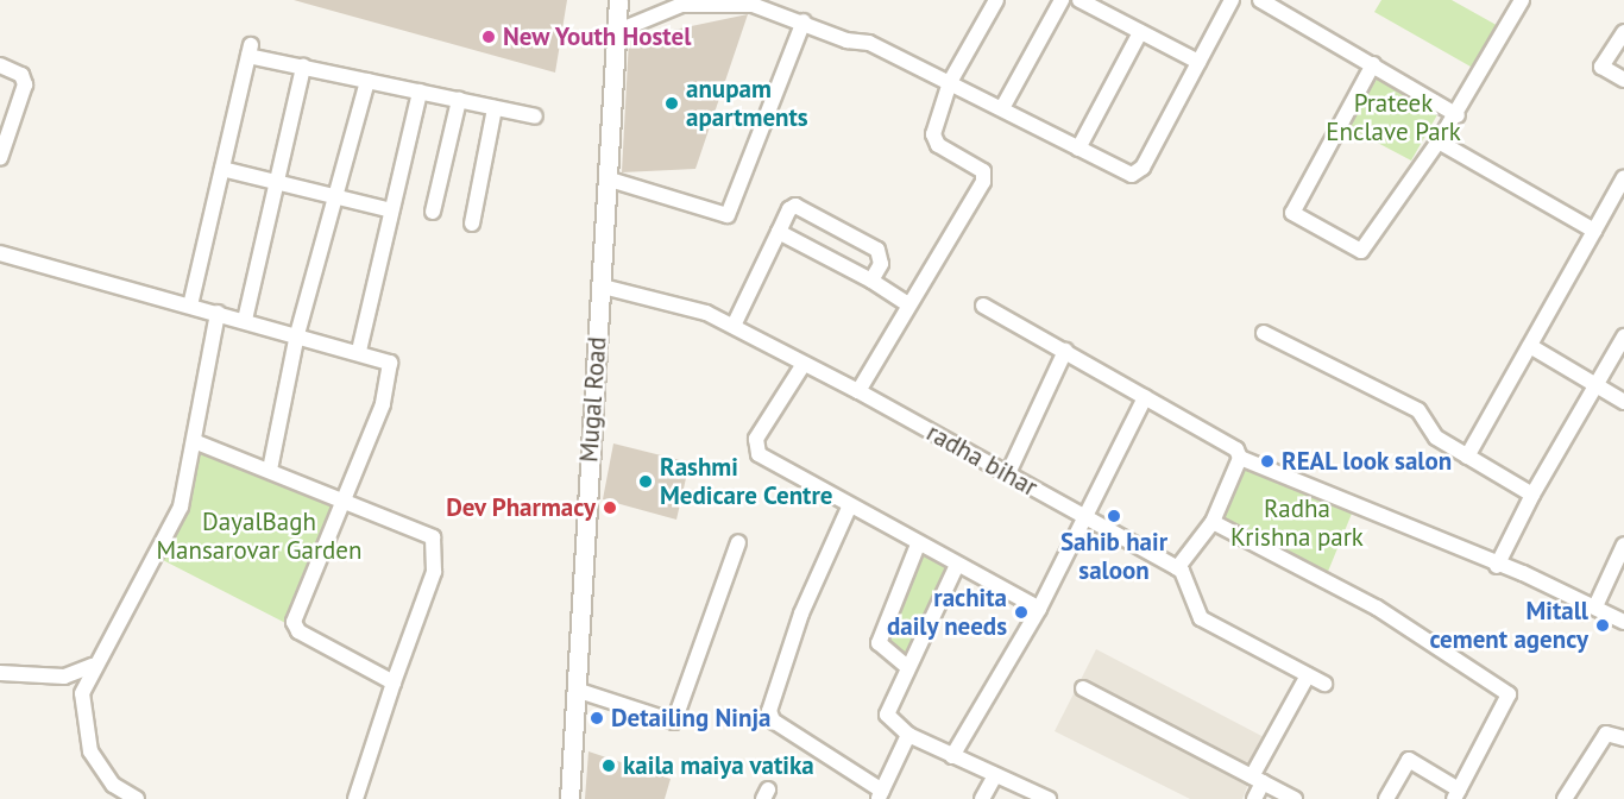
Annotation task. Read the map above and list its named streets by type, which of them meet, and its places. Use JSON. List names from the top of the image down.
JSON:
{
  "streets": {
    "street": ["Mugal Road", "radha bihar"]
  },
  "crossings": [
    ["Mugal Road", "radha bihar"]
  ],
  "parks": ["Prateek Enclave Park", "Radha Krishna park", "DayalBagh Mansarovar Garden"],
  "places": [
    "New Youth Hostel",
    "anupam apartments",
    "REAL look salon",
    "Rashmi Medicare Centre",
    "Dev Pharmacy",
    "Sahib hair saloon",
    "rachita daily needs",
    "Mitall cement agency",
    "Detailing Ninja",
    "kaila maiya vatika"
  ]
}
